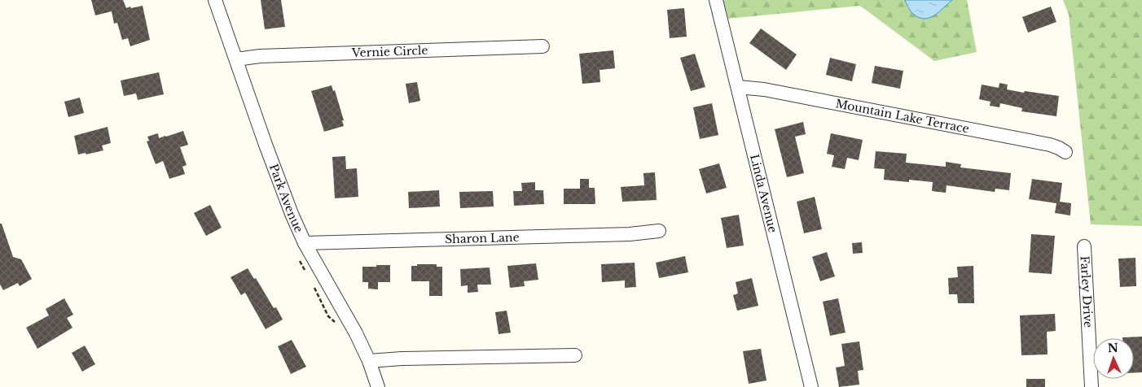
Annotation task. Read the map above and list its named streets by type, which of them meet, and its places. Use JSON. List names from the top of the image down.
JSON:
{
  "streets": {
    "street": [
      "Vernie Circle",
      "Mountain Lake Terrace",
      "Linda Avenue",
      "Park Avenue",
      "Sharon Lane",
      "Farley Drive"
    ]
  },
  "crossings": [
    ["Vernie Circle", "Park Avenue"],
    ["Mountain Lake Terrace", "Linda Avenue"],
    ["Park Avenue", "Sharon Lane"]
  ],
  "north": "top"
}
